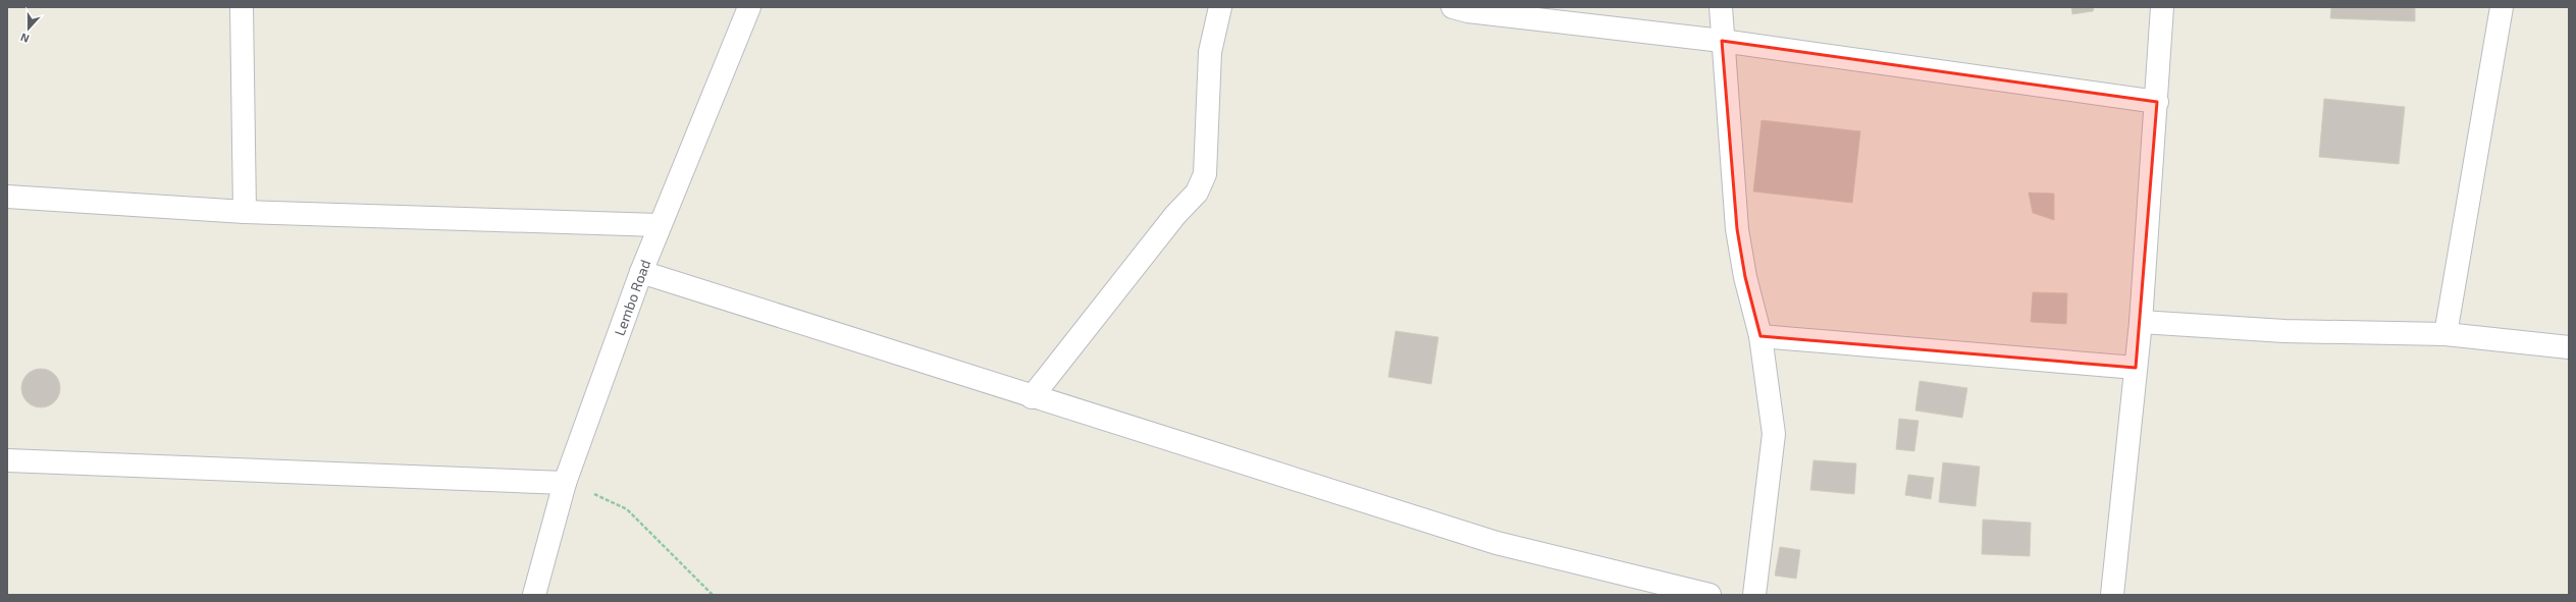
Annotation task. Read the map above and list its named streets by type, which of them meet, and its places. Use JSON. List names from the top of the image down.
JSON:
{
  "streets": {
    "street": ["Lembo Road"]
  },
  "north": "bottom"
}
